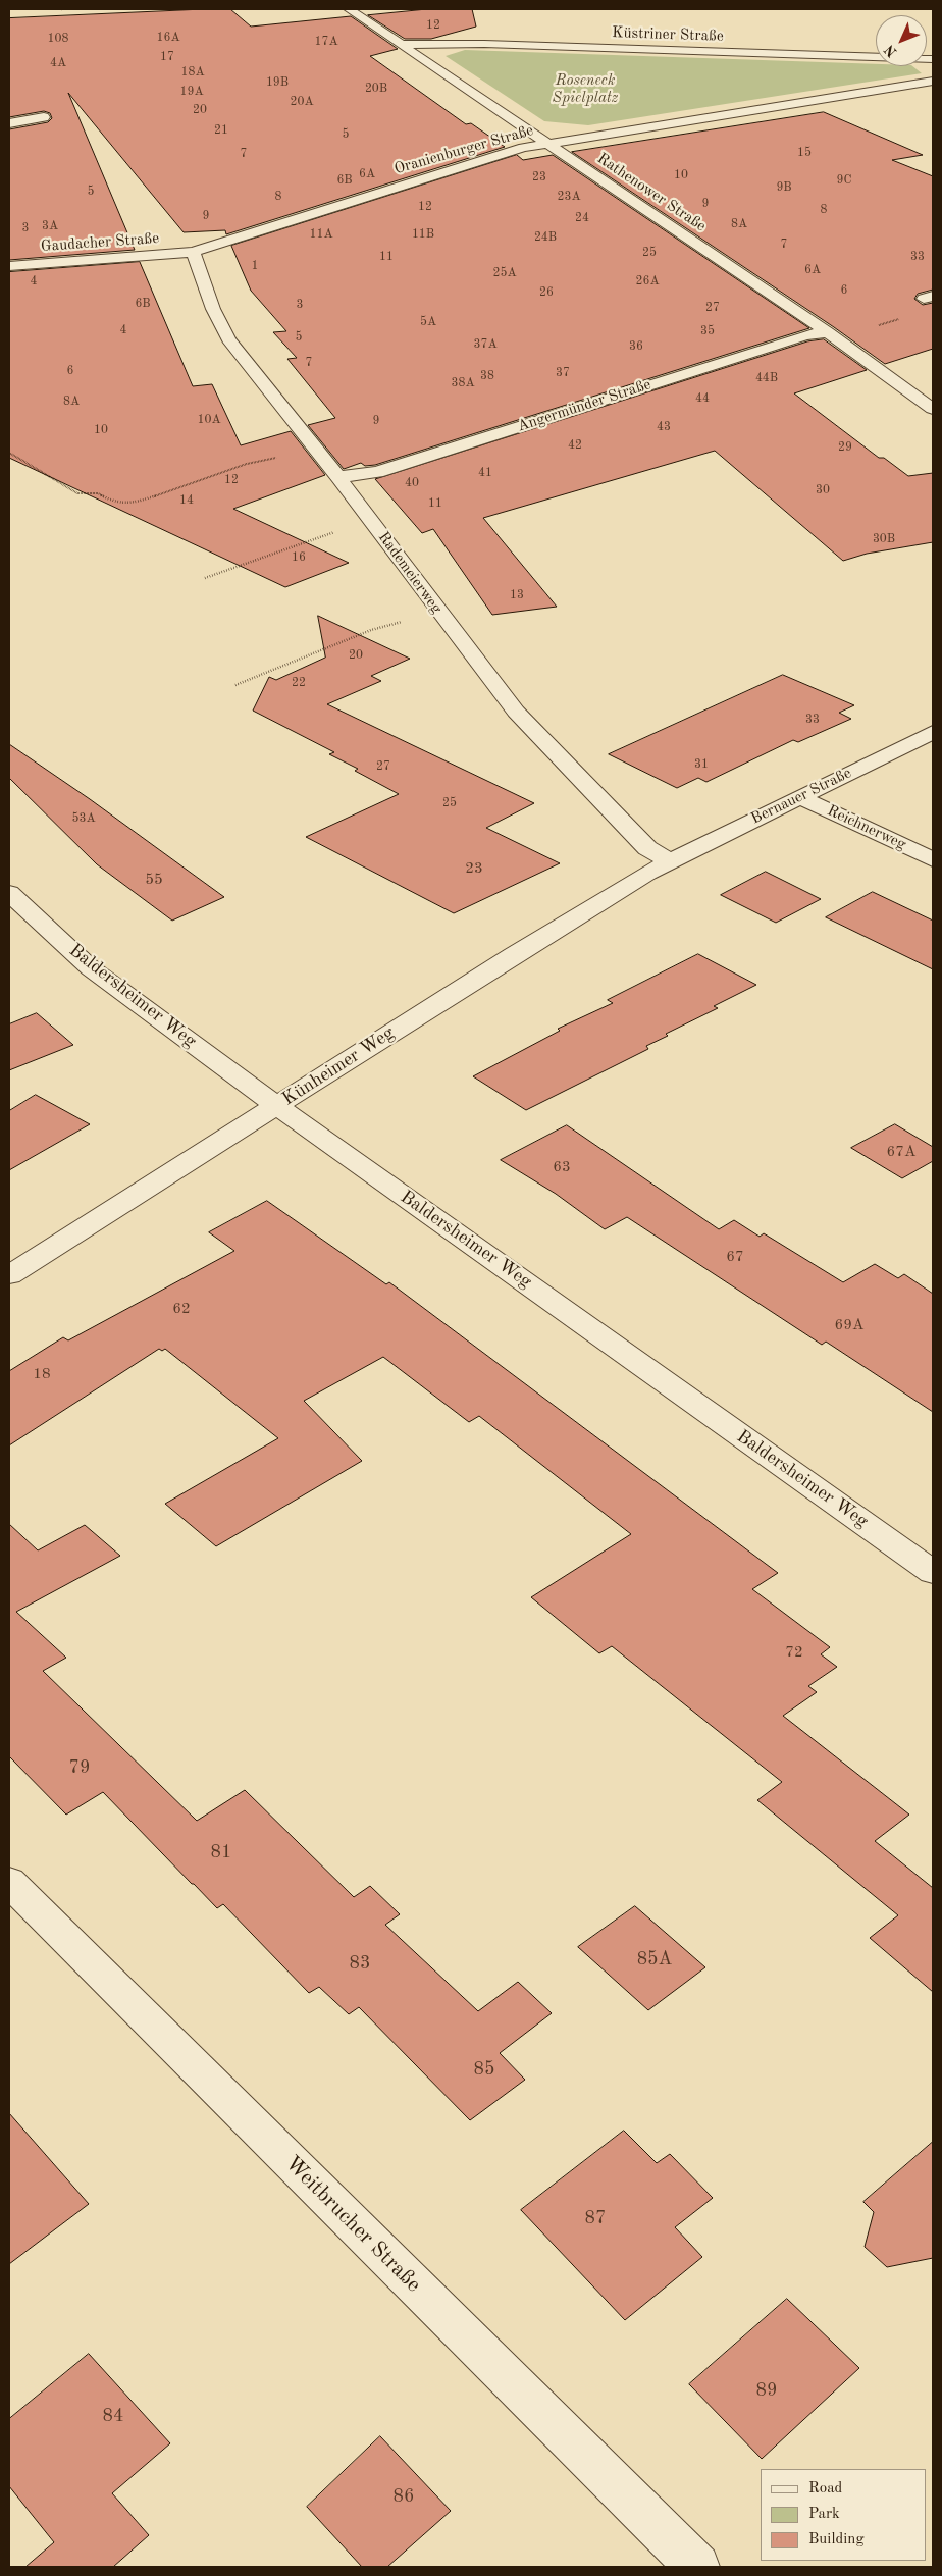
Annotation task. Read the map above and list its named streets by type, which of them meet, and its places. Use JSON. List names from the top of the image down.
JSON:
{
  "streets": {
    "street": [
      "Küstriner Straße",
      "Oranienburger Straße",
      "Rathenower Straße",
      "Gaudacher Straße",
      "Angermünder Straße",
      "Rademeierweg",
      "Bernauer Straße",
      "Reichnerweg",
      "Baldersheimer Weg",
      "Künheimer Weg",
      "Weitbrucher Straße"
    ]
  },
  "crossings": [
    ["Küstriner Straße", "Rathenower Straße"],
    ["Oranienburger Straße", "Rathenower Straße"],
    ["Oranienburger Straße", "Gaudacher Straße"],
    ["Oranienburger Straße", "Rademeierweg"],
    ["Rathenower Straße", "Angermünder Straße"],
    ["Gaudacher Straße", "Rademeierweg"],
    ["Angermünder Straße", "Rademeierweg"],
    ["Rademeierweg", "Bernauer Straße"],
    ["Rademeierweg", "Künheimer Weg"],
    ["Bernauer Straße", "Reichnerweg"],
    ["Bernauer Straße", "Künheimer Weg"],
    ["Baldersheimer Weg", "Künheimer Weg"]
  ],
  "parks": ["Roseneck Spielplatz"],
  "house_numbers": [
    "12",
    "16A",
    "108",
    "17A",
    "17",
    "4A",
    "18A",
    "19B",
    "20B",
    "19A",
    "20A",
    "20",
    "21",
    "5",
    "15",
    "7",
    "6A",
    "10",
    "23",
    "6B",
    "9C",
    "9B",
    "5",
    "8",
    "23A",
    "9",
    "12",
    "8",
    "9",
    "24",
    "8A",
    "3A",
    "3",
    "11A",
    "11B",
    "24B",
    "7",
    "25",
    "11",
    "33",
    "1",
    "6A",
    "25A",
    "4",
    "26A",
    "6",
    "26",
    "6B",
    "3",
    "27",
    "5A",
    "4",
    "35",
    "5",
    "37A",
    "36",
    "7",
    "6",
    "37",
    "38",
    "44B",
    "38A",
    "44",
    "8A",
    "10A",
    "9",
    "43",
    "10",
    "42",
    "29",
    "41",
    "12",
    "40",
    "30",
    "14",
    "11",
    "30B",
    "16",
    "13",
    "20",
    "22",
    "33",
    "31",
    "27",
    "25",
    "53A",
    "23",
    "55",
    "67A",
    "63",
    "67",
    "62",
    "69A",
    "18",
    "72",
    "79",
    "81",
    "85A",
    "83",
    "85",
    "87",
    "89",
    "84",
    "86"
  ],
  "legend": ["Road", "Park", "Building"],
  "north": "bottom left"
}
